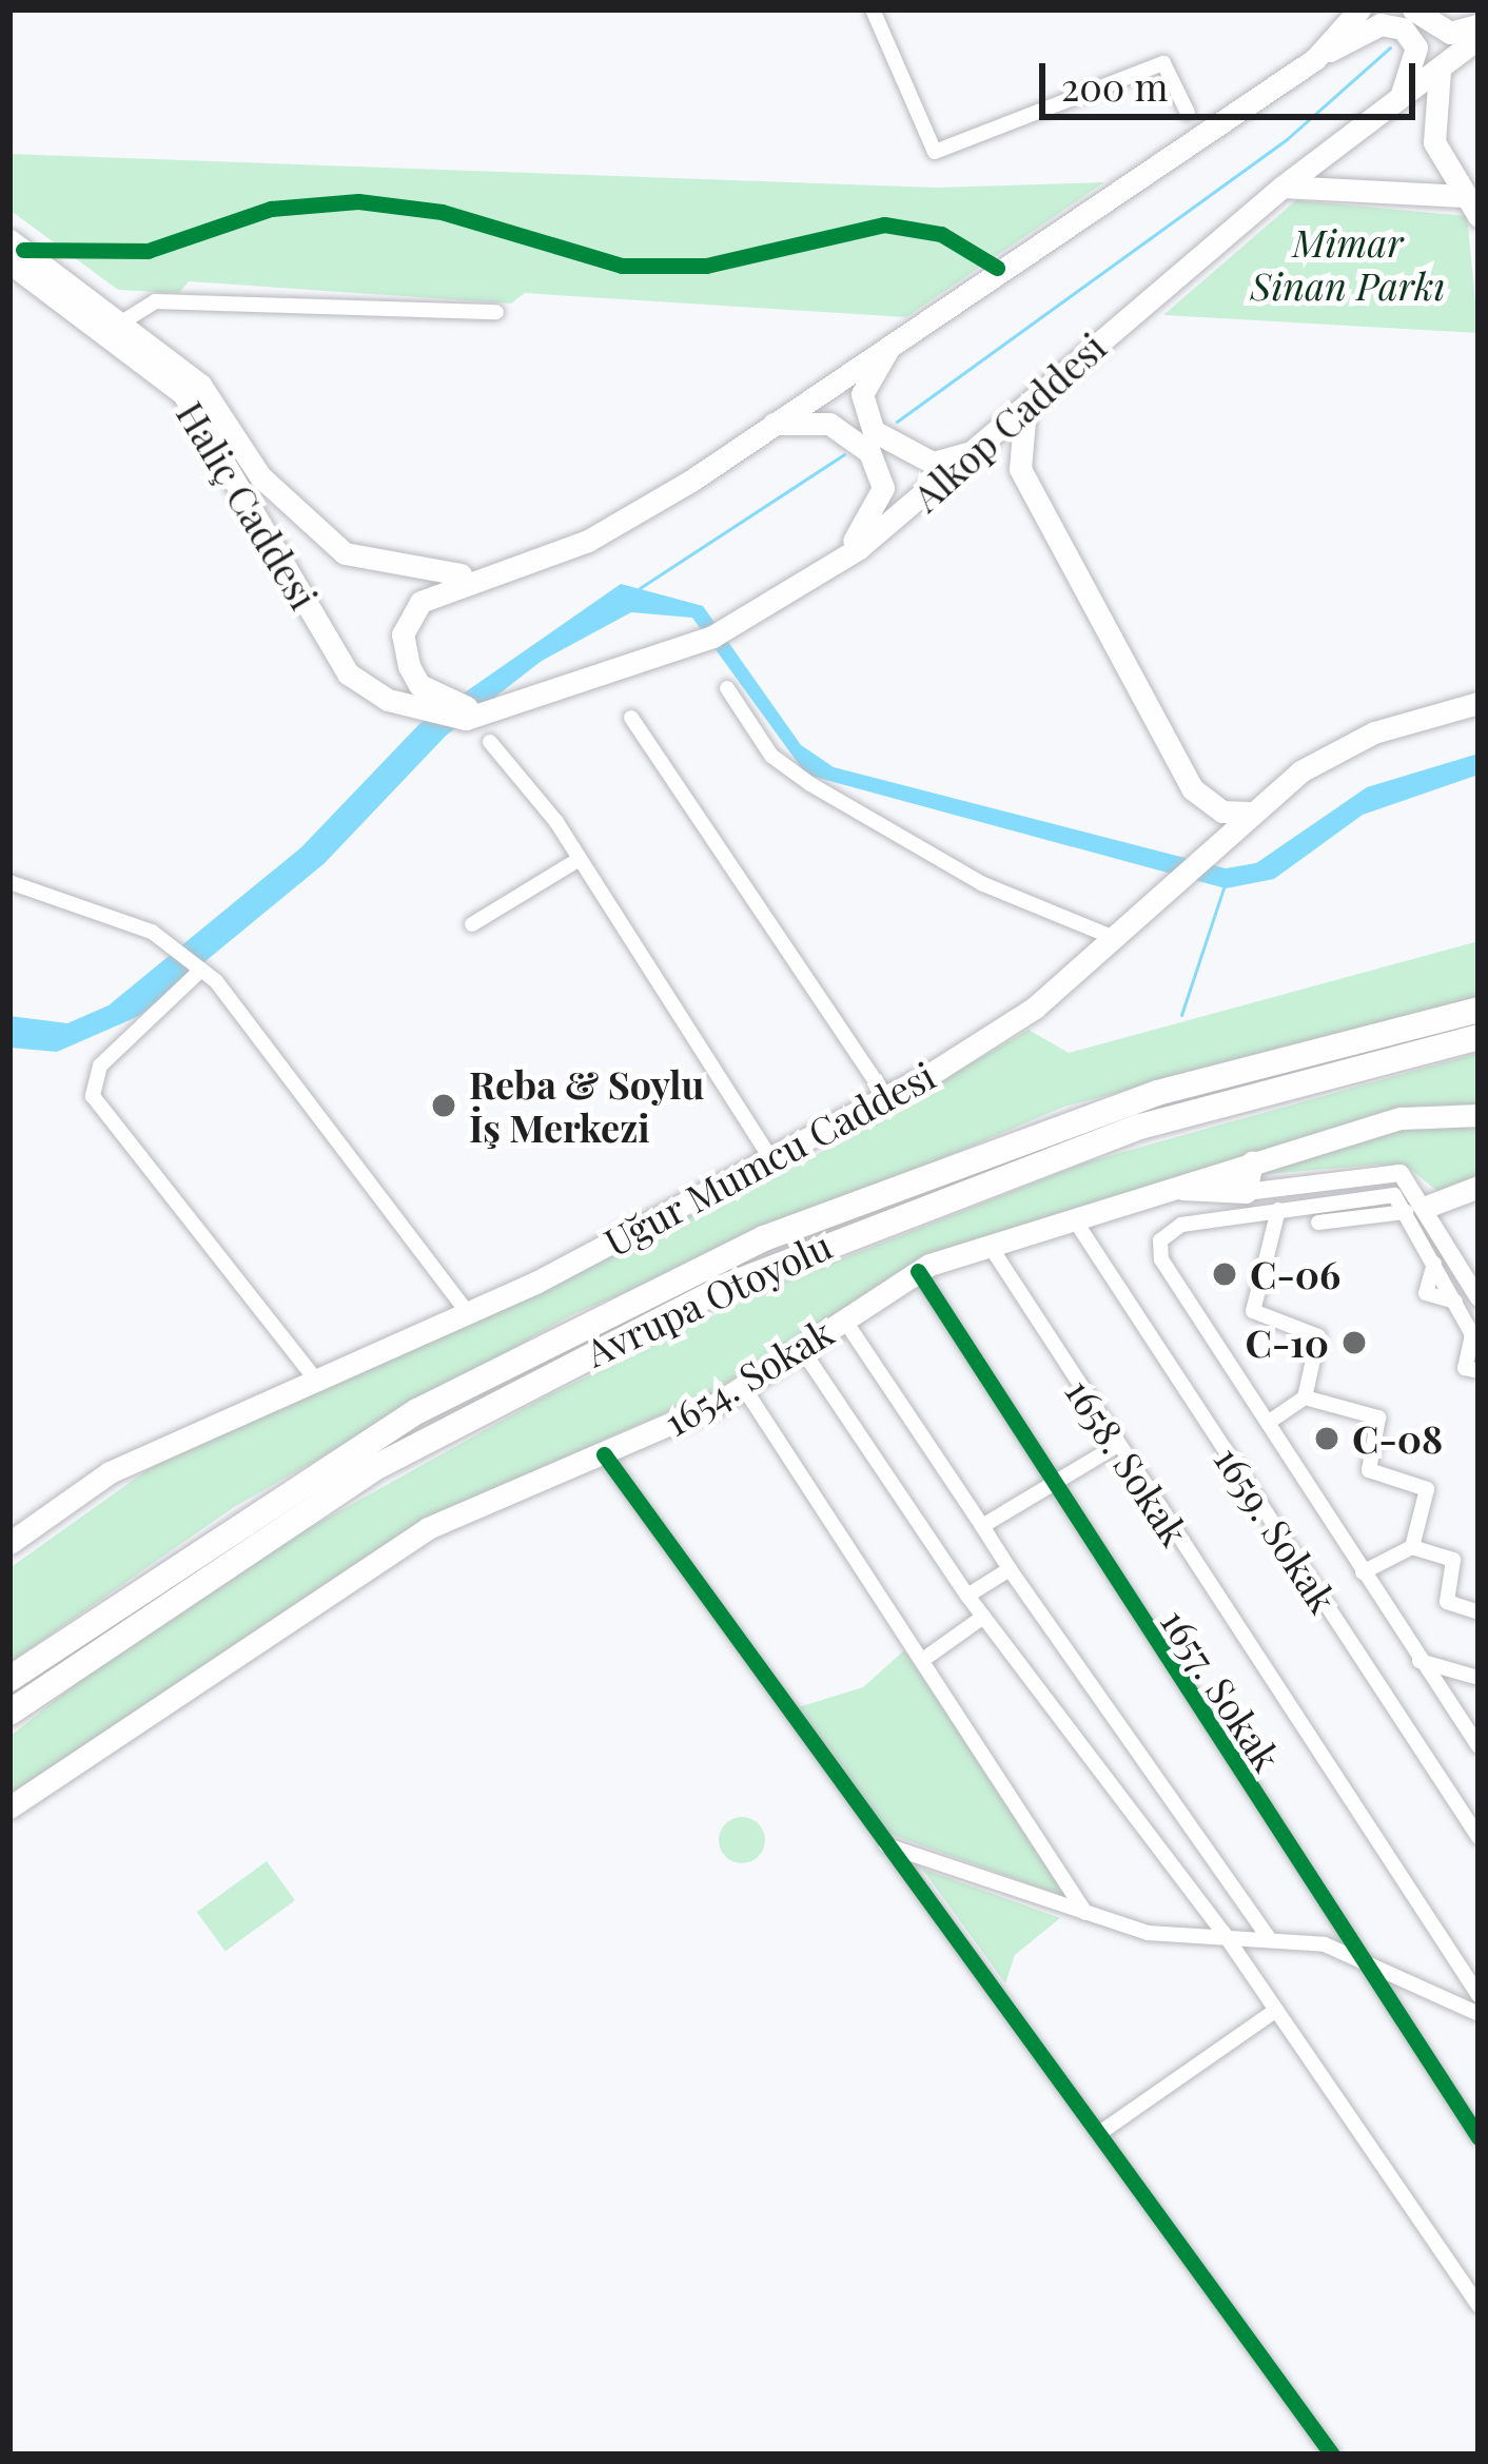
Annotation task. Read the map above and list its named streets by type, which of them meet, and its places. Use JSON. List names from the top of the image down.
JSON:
{
  "streets": {
    "highway": ["Avrupa Otoyolu"],
    "main road": [
      "Alkop Caddesi",
      "Haliç Caddesi",
      "Uğur Mumcu Caddesi",
      "1654. Sokak"
    ],
    "street": ["1658. Sokak", "1659. Sokak", "1657. Sokak"]
  },
  "crossings": [
    ["Alkop Caddesi", "Haliç Caddesi"],
    ["1654. Sokak", "1658. Sokak"],
    ["1654. Sokak", "1659. Sokak"],
    ["1654. Sokak", "1657. Sokak"]
  ],
  "parks": ["Mimar Sinan Parkı"],
  "places": [
    "Reba & Soylu İş Merkezi",
    "C-06",
    "C-10",
    "C-08"
  ],
  "scale_bar": "200 m"
}
